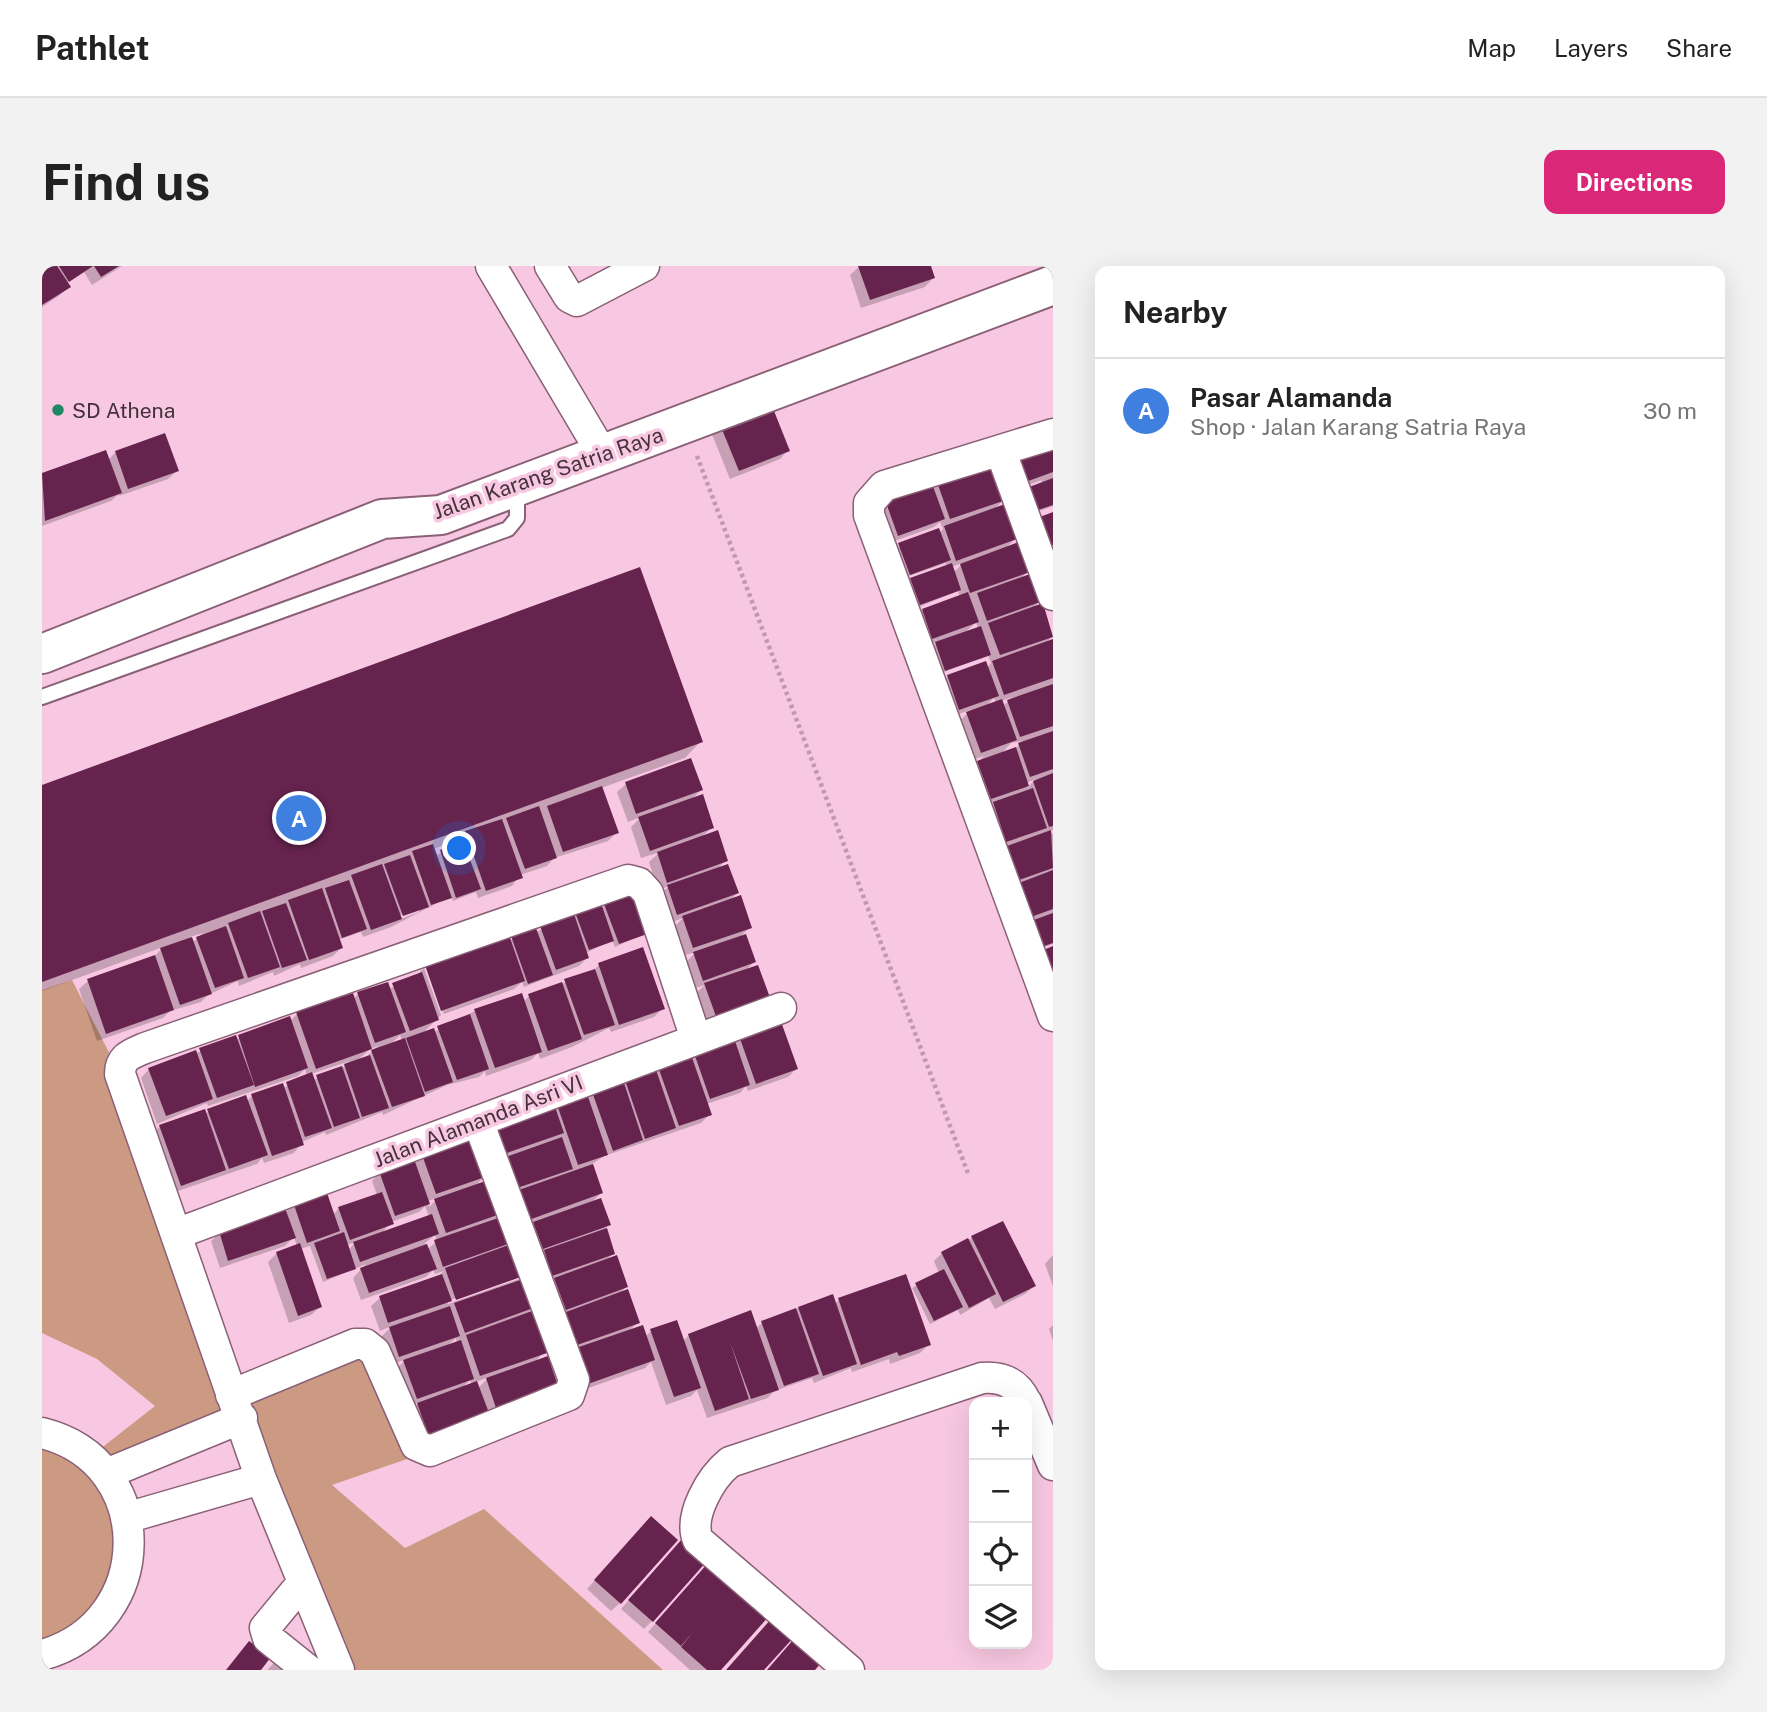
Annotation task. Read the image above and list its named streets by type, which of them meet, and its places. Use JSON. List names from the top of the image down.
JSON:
{
  "streets": {
    "street": ["Jalan Karang Satria Raya", "Jalan Alamanda Asri VI"]
  },
  "places": ["SD Athena"],
  "page": {
    "header": "Pathlet",
    "nav": ["Map", "Layers", "Share"],
    "buttons": "Directions",
    "title": "Find us",
    "heading": "Nearby",
    "list": [
      {
        "mark": "A",
        "name": "Pasar Alamanda",
        "note": "Shop · Jalan Karang Satria Raya",
        "value": "30 m"
      }
    ],
    "pins": "A",
    "map_buttons": ["+", "−"]
  }
}
